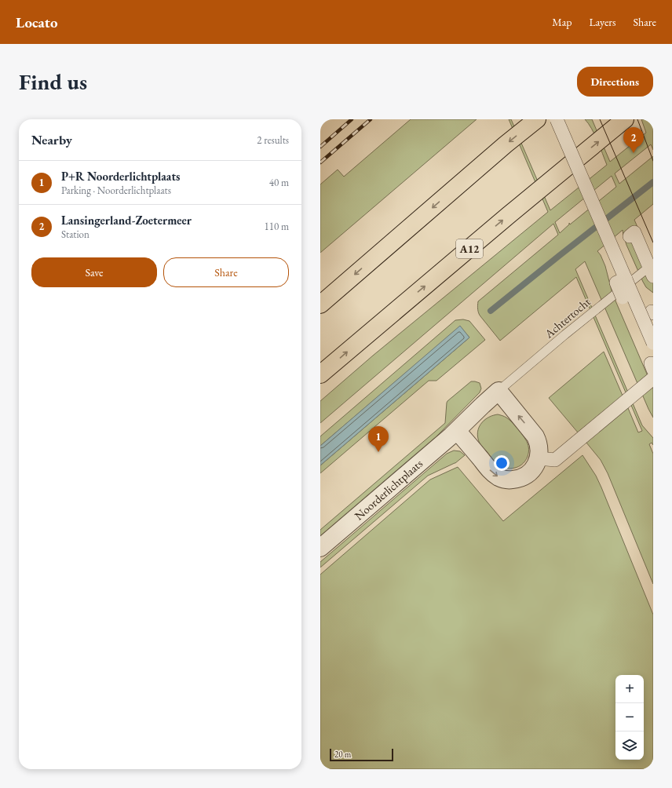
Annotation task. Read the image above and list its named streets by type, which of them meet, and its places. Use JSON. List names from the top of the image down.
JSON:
{
  "streets": {
    "highway": ["A12"],
    "street": ["Noorderlichtplaats"],
    "lane": ["Achtertocht"]
  },
  "crossings": [
    ["Achtertocht", "Noorderlichtplaats"]
  ],
  "scale_bar": "20 m",
  "page": {
    "header": "Locato",
    "nav": ["Map", "Layers", "Share"],
    "buttons": [
      "Directions",
      ["Save", "Share"]
    ],
    "title": "Find us",
    "heading": ["Nearby", "2 results"],
    "pins": ["2", "1"],
    "list": [
      {
        "mark": "1",
        "name": "P+R Noorderlichtplaats",
        "note": "Parking · Noorderlichtplaats",
        "value": "40 m"
      },
      {
        "mark": "2",
        "name": "Lansingerland-Zoetermeer",
        "note": "Station",
        "value": "110 m"
      }
    ],
    "map_buttons": ["+", "−"],
    "scale": "20 m"
  }
}
